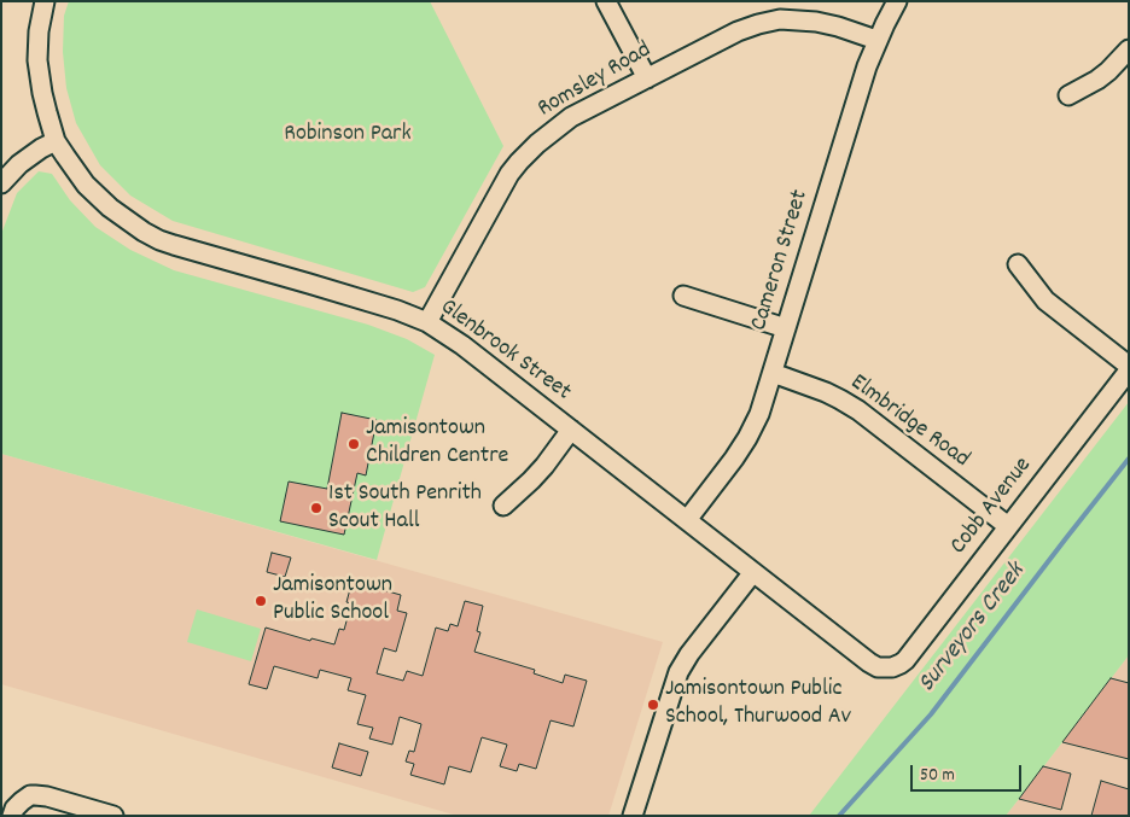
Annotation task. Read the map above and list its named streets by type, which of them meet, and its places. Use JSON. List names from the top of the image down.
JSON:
{
  "streets": {
    "street": [
      "Romsley Road",
      "Cameron Street",
      "Glenbrook Street",
      "Elmbridge Road",
      "Cobb Avenue"
    ]
  },
  "crossings": [
    ["Romsley Road", "Cameron Street"],
    ["Romsley Road", "Glenbrook Street"],
    ["Cameron Street", "Glenbrook Street"],
    ["Cameron Street", "Elmbridge Road"],
    ["Glenbrook Street", "Cobb Avenue"],
    ["Elmbridge Road", "Cobb Avenue"]
  ],
  "water": ["Surveyors Creek"],
  "parks": ["Robinson Park"],
  "places": [
    "Jamisontown Children Centre",
    "1st South Penrith Scout Hall",
    "Jamisontown Public School",
    "Jamisontown Public School, Thurwood Av"
  ],
  "scale_bar": "50 m"
}
